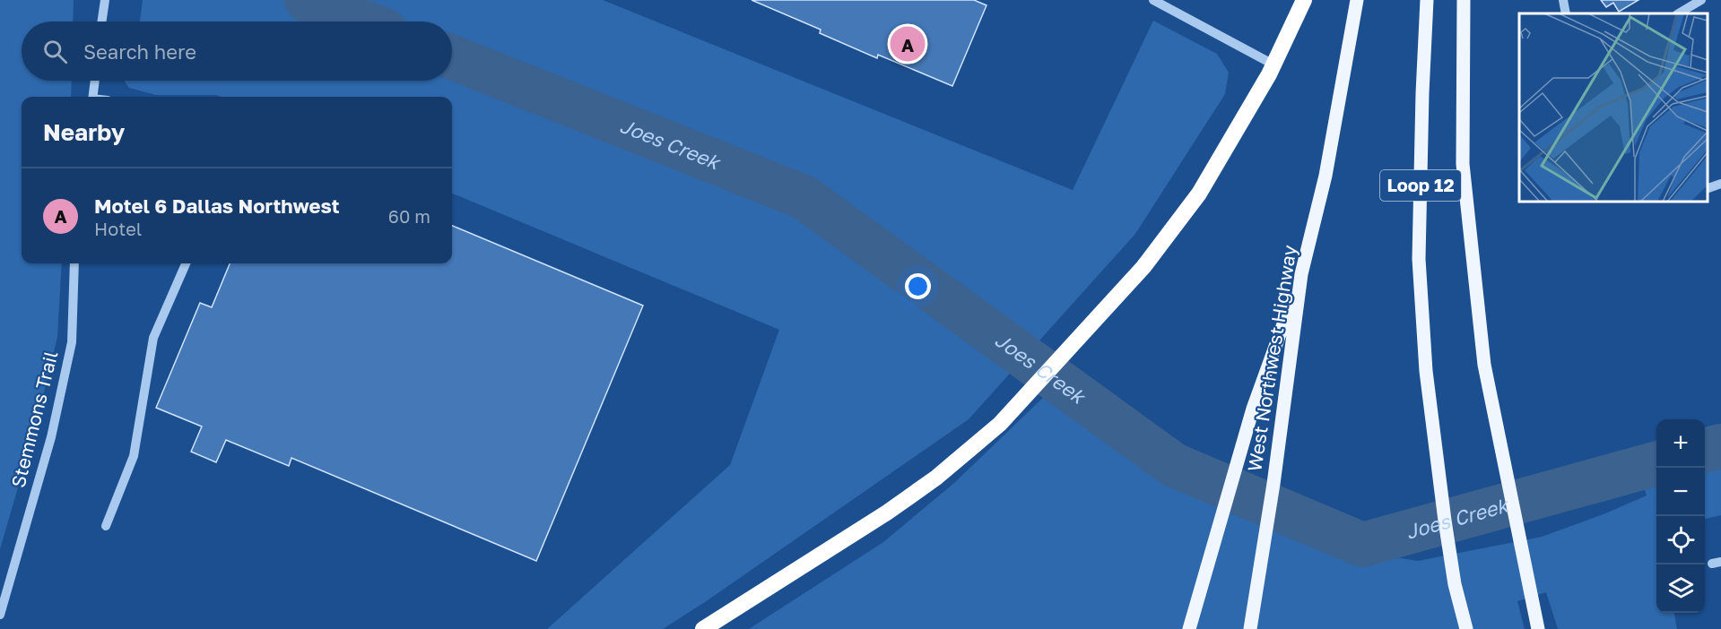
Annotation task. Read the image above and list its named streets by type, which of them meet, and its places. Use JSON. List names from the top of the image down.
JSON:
{
  "streets": {
    "main road": ["Loop 12", "West Northwest Highway"],
    "street": ["Stemmons Trail"]
  },
  "water": ["Joes Creek"],
  "page": {
    "search": "Search here",
    "pins": "A",
    "heading": "Nearby",
    "list": [
      {
        "mark": "A",
        "name": "Motel 6 Dallas Northwest",
        "note": "Hotel",
        "value": "60 m"
      }
    ],
    "map_buttons": ["+", "−"]
  }
}
